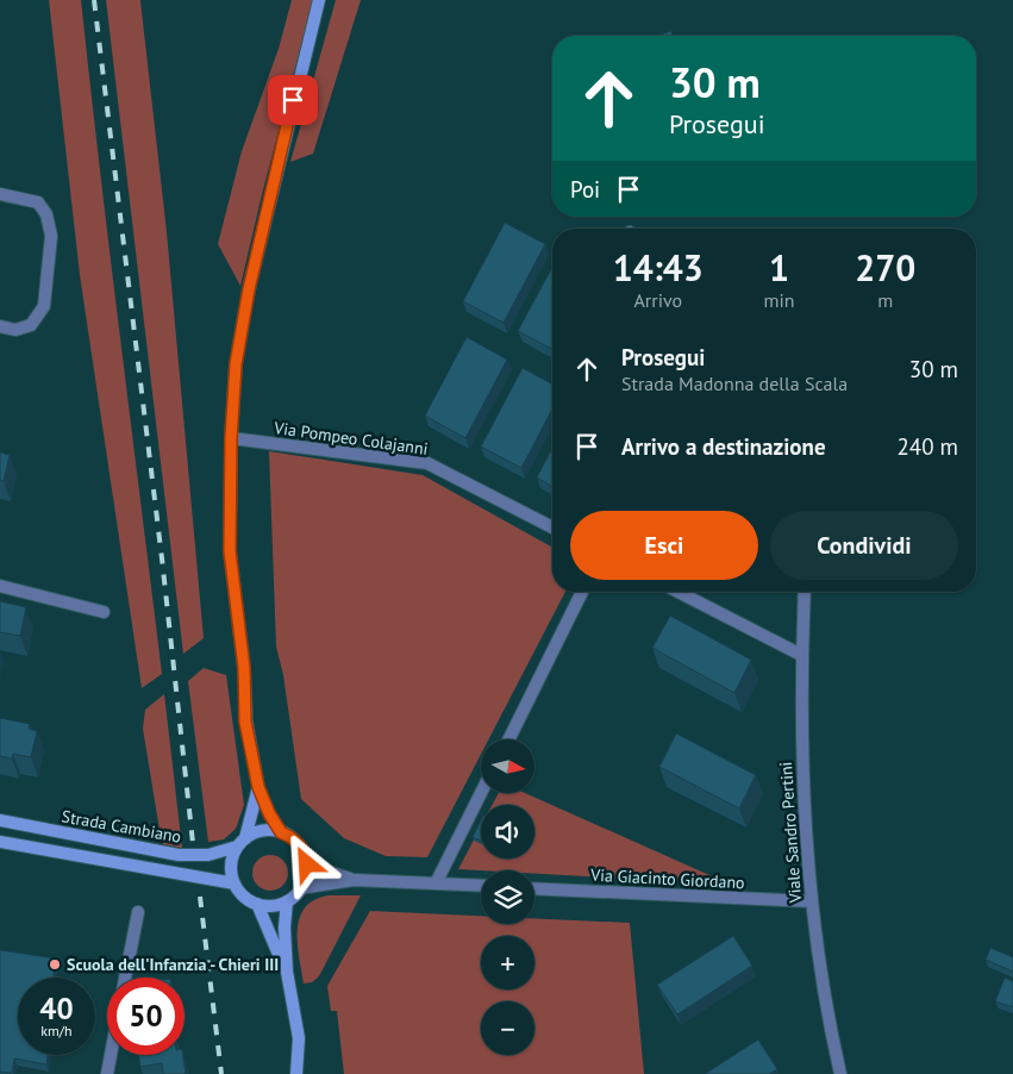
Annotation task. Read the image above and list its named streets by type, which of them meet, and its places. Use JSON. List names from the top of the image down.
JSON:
{
  "streets": {
    "main road": ["Strada Cambiano"],
    "street": ["Via Pompeo Colajanni", "Viale Sandro Pertini", "Via Giacinto Giordano"]
  },
  "crossings": [
    ["Viale Sandro Pertini", "Via Giacinto Giordano"]
  ],
  "places": ["Scuola dell'Infanzia - Chieri III"],
  "north": "right",
  "page": {
    "turn": ["30 m", "Prosegui"],
    "then": "Poi",
    "eta": [
      "14:43",
      "Arrivo",
      "1",
      "min",
      "270",
      "m"
    ],
    "list": [
      {
        "name": "Prosegui",
        "note": "Strada Madonna della Scala",
        "value": "30 m"
      },
      {
        "name": "Arrivo a destinazione",
        "value": "240 m"
      }
    ],
    "buttons": ["Esci", "Condividi"],
    "map_buttons": ["+", "−"],
    "speed": "40 km/h",
    "limit": "50"
  }
}
